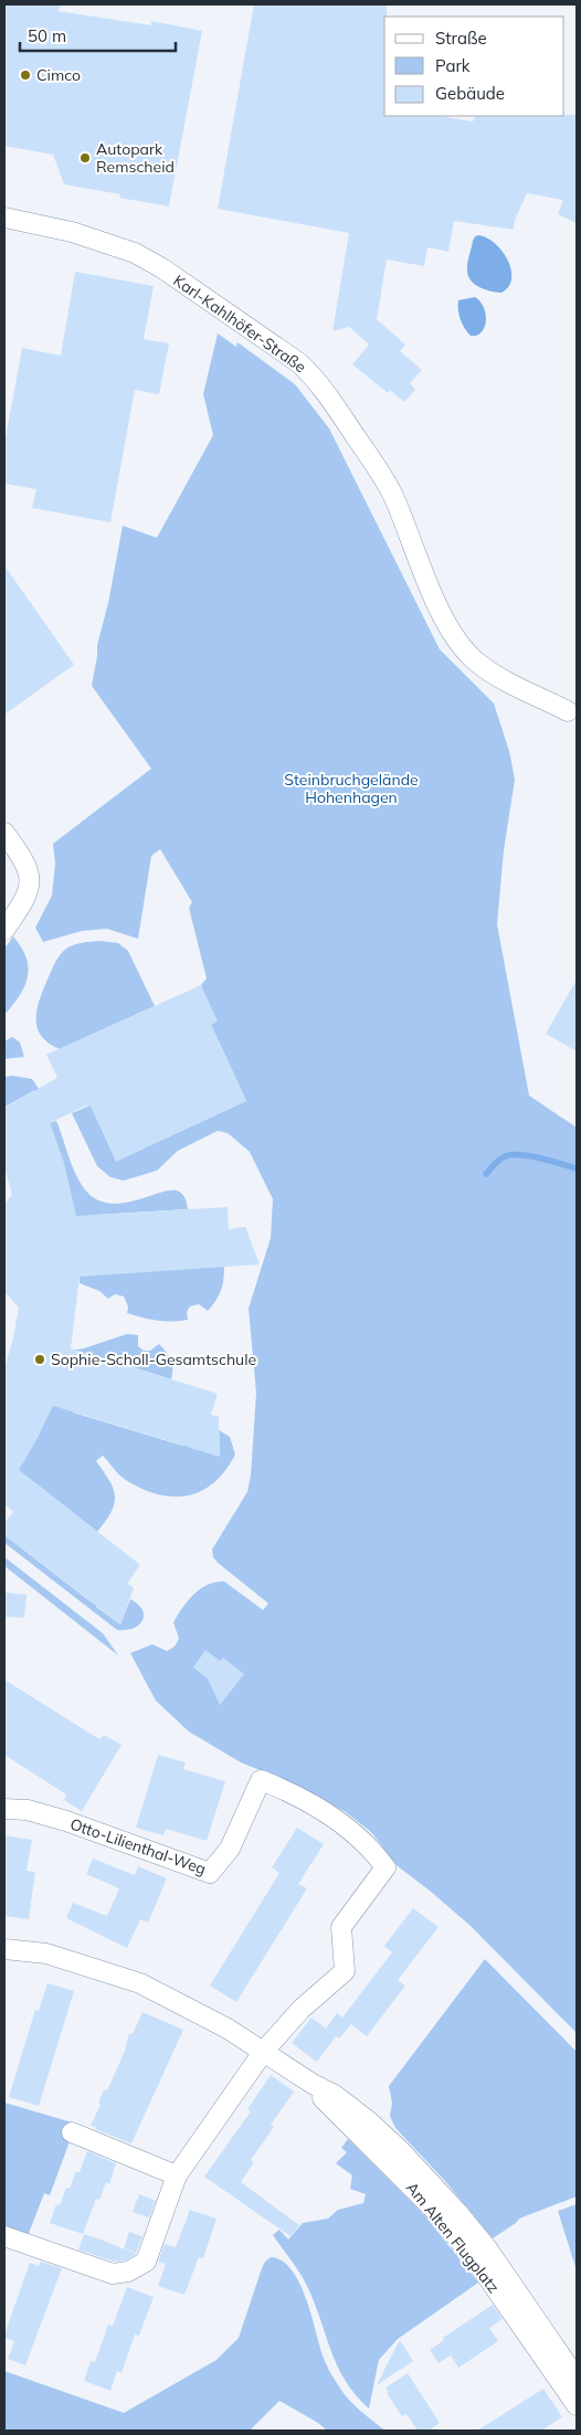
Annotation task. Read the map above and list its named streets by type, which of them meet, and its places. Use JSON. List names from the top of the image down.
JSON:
{
  "streets": {
    "street": ["Karl-Kahlhöfer-Straße", "Otto-Lilienthal-Weg", "Am Alten Flugplatz"]
  },
  "crossings": [
    ["Otto-Lilienthal-Weg", "Am Alten Flugplatz"]
  ],
  "parks": ["Steinbruchgelände Hohenhagen"],
  "places": ["Cimco", "Autopark Remscheid", "Sophie-Scholl-Gesamtschule"],
  "legend": ["Straße", "Park", "Gebäude"],
  "scale_bar": "50 m"
}
